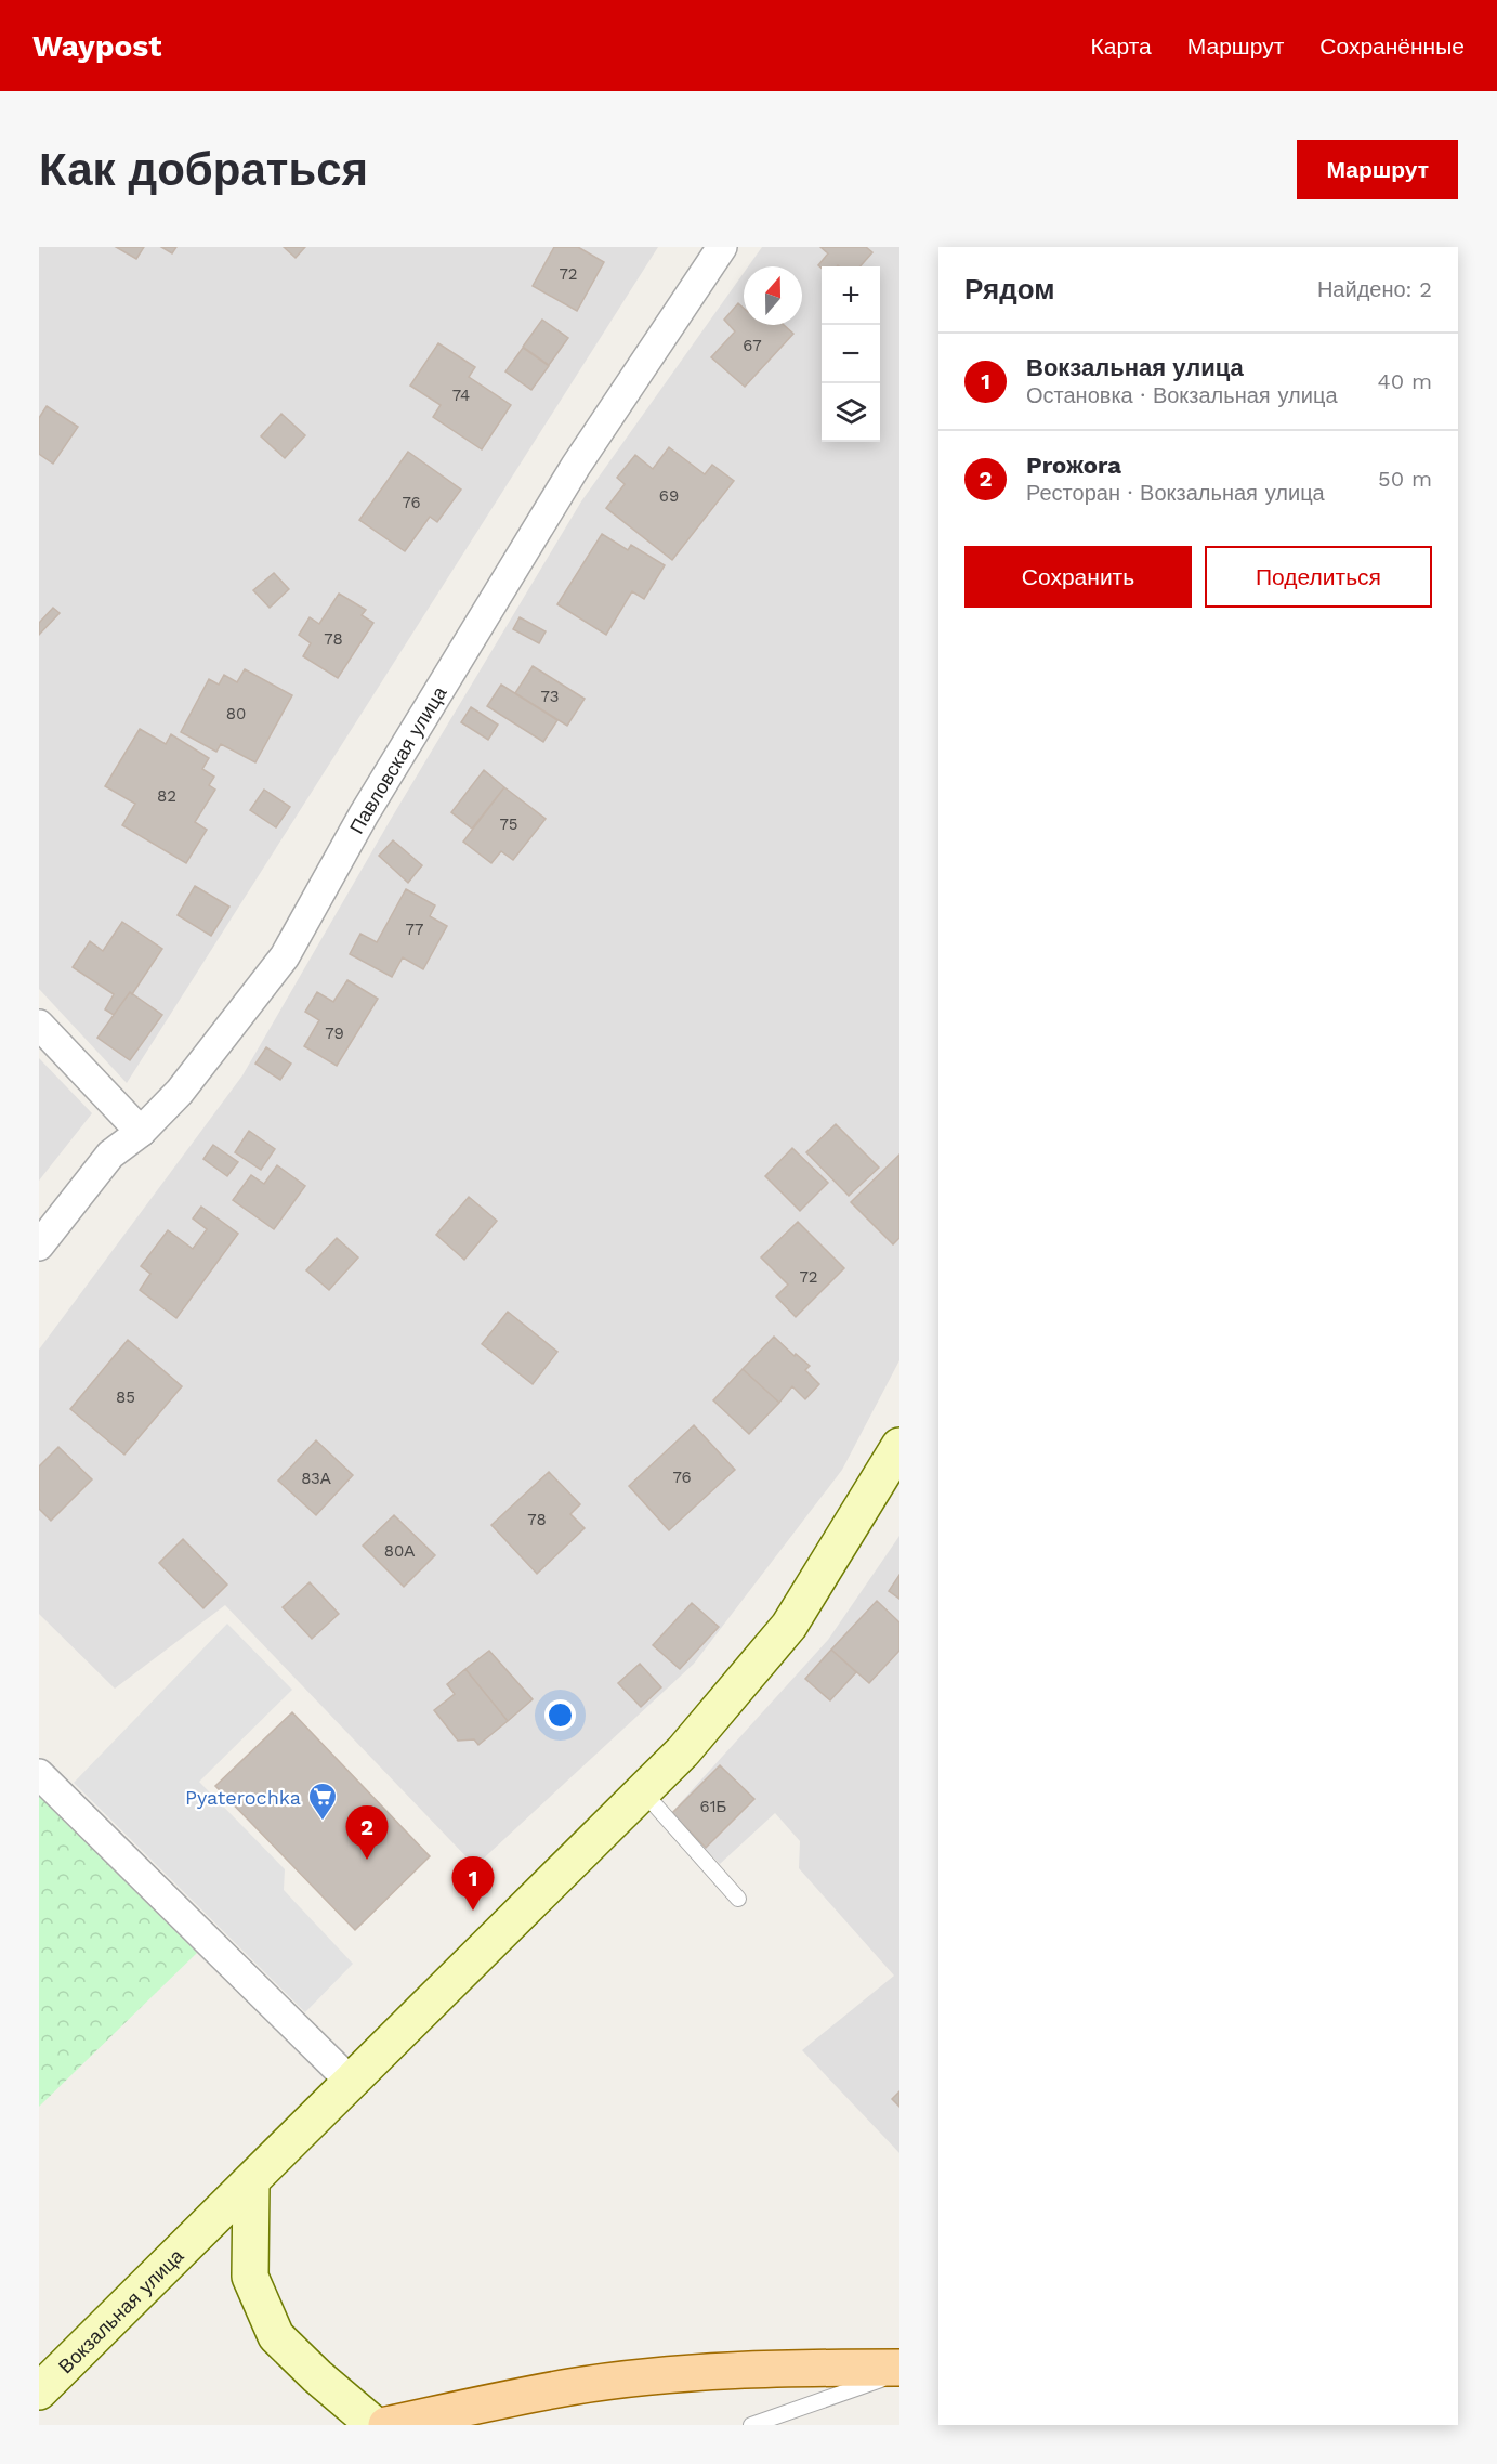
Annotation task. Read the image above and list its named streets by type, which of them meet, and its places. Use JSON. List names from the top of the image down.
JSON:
{
  "streets": {
    "street": ["Павловская улица", "Вокзальная улица"]
  },
  "places": {
    "supermarket": ["Pyaterochka"]
  },
  "house_numbers": [
    "72",
    "67",
    "74",
    "69",
    "76",
    "78",
    "73",
    "80",
    "82",
    "75",
    "77",
    "79",
    "72",
    "85",
    "76",
    "83А",
    "78",
    "80А",
    "61Б"
  ],
  "north": "top",
  "page": {
    "header": "Waypost",
    "nav": ["Карта", "Маршрут", "Сохранённые"],
    "buttons": [
      "Маршрут",
      ["Сохранить", "Поделиться"]
    ],
    "title": "Как добраться",
    "heading": ["Рядом", "Найдено: 2"],
    "map_buttons": ["+", "−"],
    "list": [
      {
        "mark": "1",
        "name": "Вокзальная улица",
        "note": "Остановка · Вокзальная улица",
        "value": "40 m"
      },
      {
        "mark": "2",
        "name": "Proжora",
        "note": "Ресторан · Вокзальная улица",
        "value": "50 m"
      }
    ],
    "pins": ["2", "1"]
  }
}
